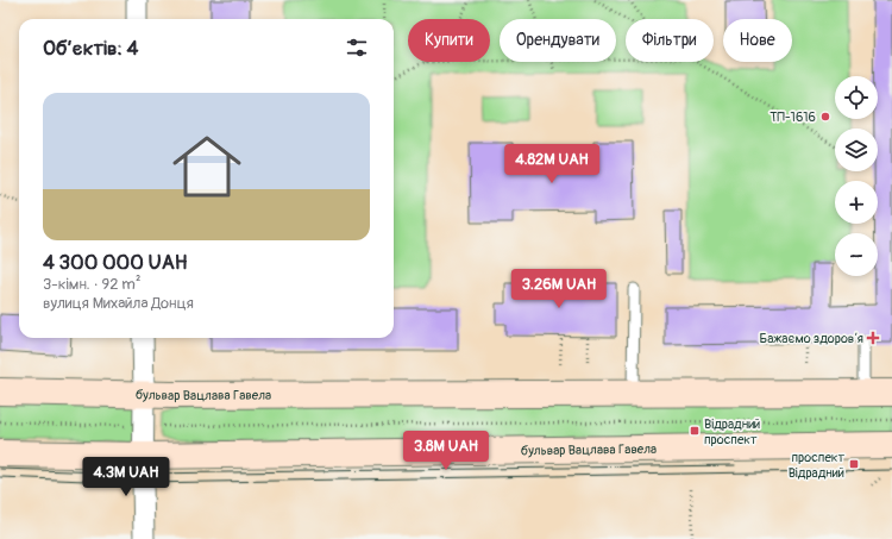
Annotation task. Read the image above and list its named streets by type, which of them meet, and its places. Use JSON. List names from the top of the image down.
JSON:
{
  "streets": {
    "main road": ["бульвар Вацлава Гавела"]
  },
  "places": {
    "other": ["ТП-1616"],
    "health": ["Бажаємо здоровʼя"],
    "transit": ["Відрадний проспект", "проспект Відрадний"]
  },
  "page": {
    "chip": [
      "Купити",
      "Орендувати",
      "Фільтри",
      "Нове"
    ],
    "heading": "Об’єктів: 4",
    "map_buttons": ["+", "−"],
    "list": [
      {
        "name": "4 300 000 UAH",
        "note": "3-кімн. · 92 m² · вулиця Михайла Донця"
      }
    ],
    "price": [
      "4.82M UAH",
      "3.26M UAH",
      "3.8M UAH",
      "4.3M UAH"
    ]
  }
}
